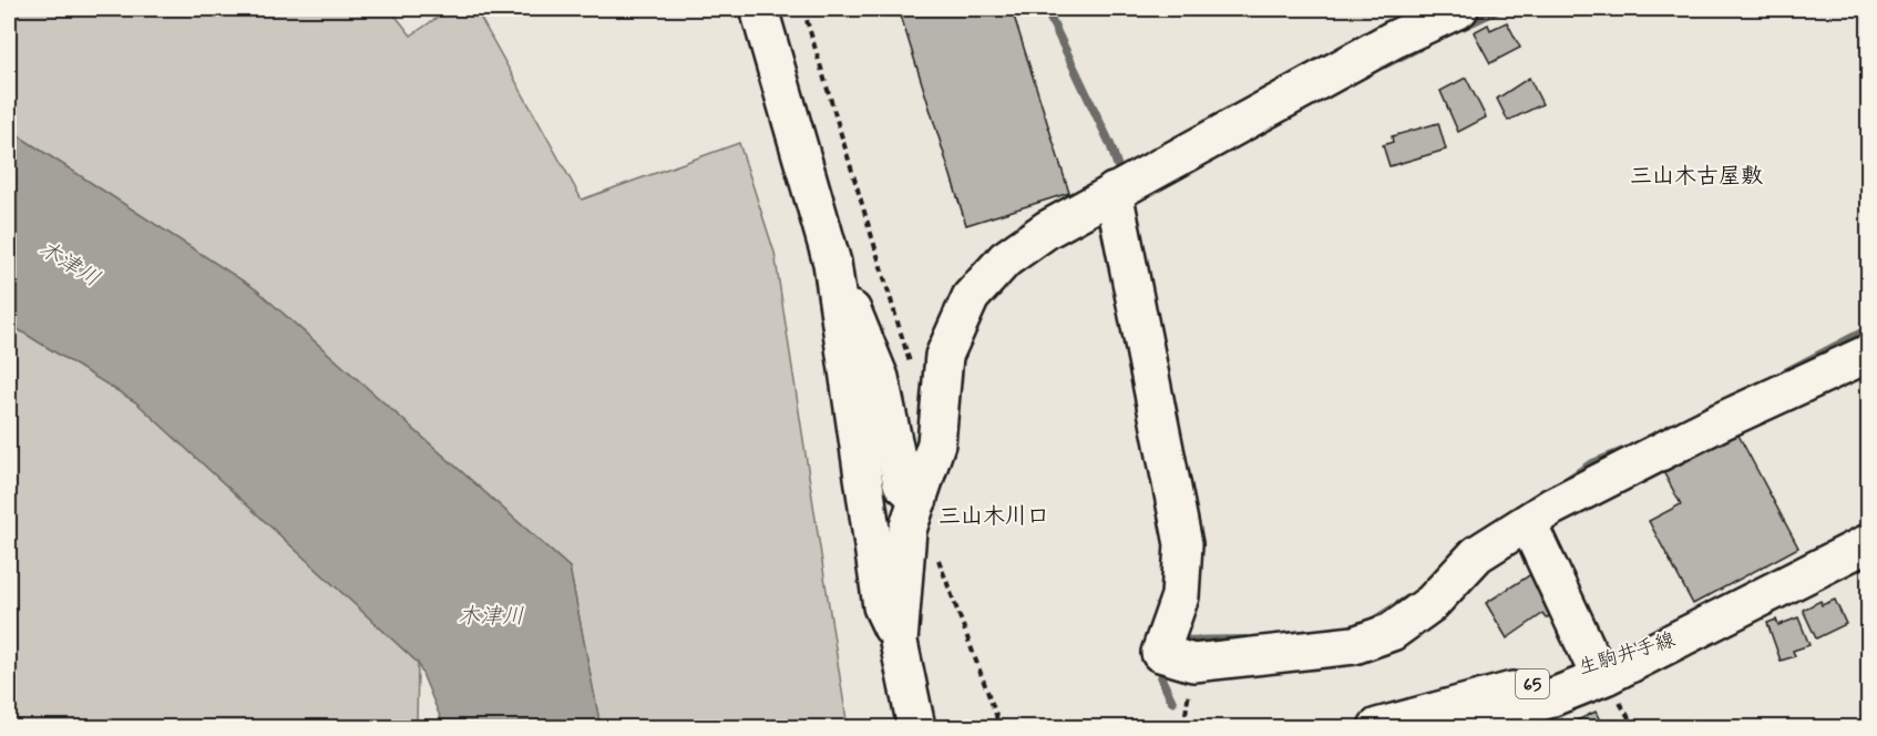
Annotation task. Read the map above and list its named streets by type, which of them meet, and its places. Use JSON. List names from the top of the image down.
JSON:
{
  "streets": {
    "street": ["生駒井手線", "65"]
  },
  "districts": ["三山木古屋敷", "三山木川口"],
  "water": ["木津川"]
}
